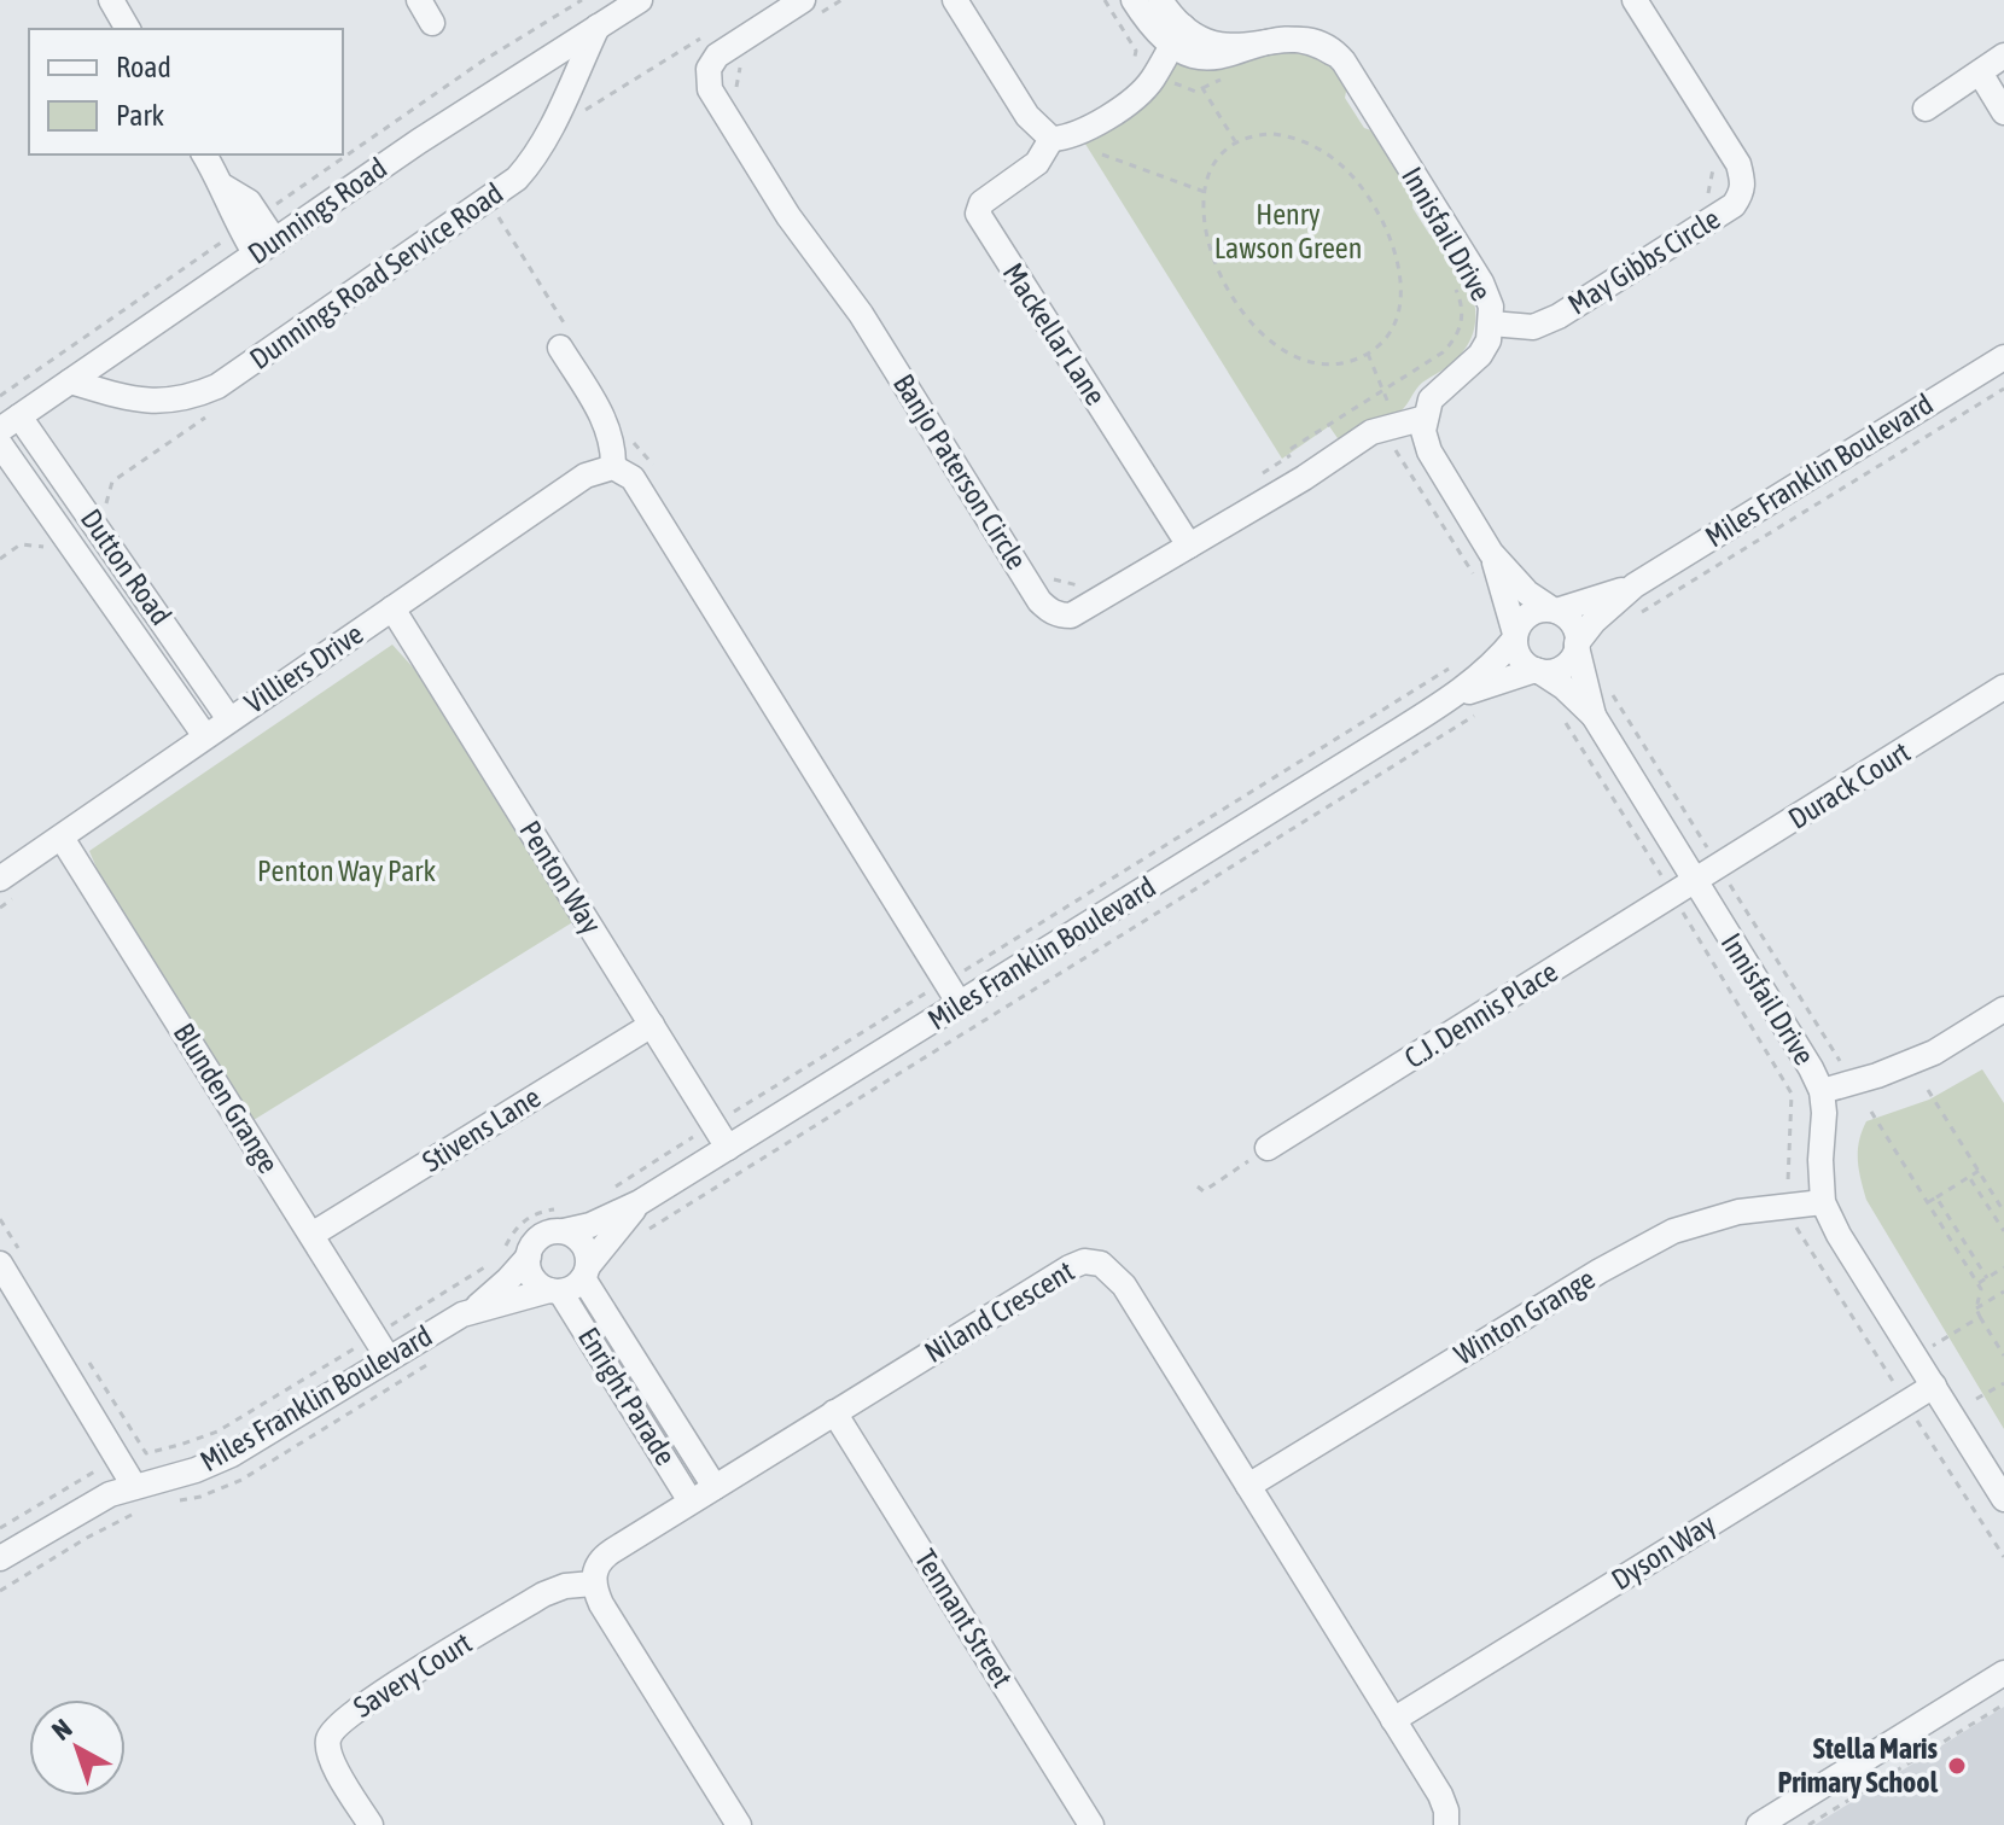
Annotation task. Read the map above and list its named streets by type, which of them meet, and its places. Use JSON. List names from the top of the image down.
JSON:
{
  "streets": {
    "street": [
      "Dunnings Road",
      "Innisfail Drive",
      "May Gibbs Circle",
      "Dunnings Road Service Road",
      "Mackellar Lane",
      "Miles Franklin Boulevard",
      "Banjo Paterson Circle",
      "Dutton Road",
      "Villiers Drive",
      "Durack Court",
      "Penton Way",
      "C.J. Dennis Place",
      "Blunden Grange",
      "Stivens Lane",
      "Niland Crescent",
      "Winton Grange",
      "Enright Parade",
      "Dyson Way",
      "Tennant Street",
      "Savery Court"
    ]
  },
  "crossings": [
    ["Dunnings Road", "Dunnings Road Service Road"],
    ["Dunnings Road", "Dutton Road"],
    ["Innisfail Drive", "May Gibbs Circle"],
    ["Innisfail Drive", "Miles Franklin Boulevard"],
    ["Innisfail Drive", "Banjo Paterson Circle"],
    ["Innisfail Drive", "Durack Court"],
    ["Innisfail Drive", "C.J. Dennis Place"],
    ["Innisfail Drive", "Winton Grange"],
    ["Innisfail Drive", "Dyson Way"],
    ["Mackellar Lane", "Banjo Paterson Circle"],
    ["Miles Franklin Boulevard", "Penton Way"],
    ["Miles Franklin Boulevard", "Blunden Grange"],
    ["Miles Franklin Boulevard", "Enright Parade"],
    ["Dutton Road", "Villiers Drive"],
    ["Villiers Drive", "Penton Way"],
    ["Villiers Drive", "Blunden Grange"],
    ["Durack Court", "C.J. Dennis Place"],
    ["Penton Way", "Stivens Lane"],
    ["Blunden Grange", "Stivens Lane"],
    ["Niland Crescent", "Winton Grange"],
    ["Niland Crescent", "Enright Parade"],
    ["Niland Crescent", "Dyson Way"],
    ["Niland Crescent", "Tennant Street"],
    ["Niland Crescent", "Savery Court"]
  ],
  "parks": ["Henry Lawson Green", "Penton Way Park"],
  "places": ["Stella Maris Primary School"],
  "legend": ["Road", "Park"],
  "north": "top left"
}
